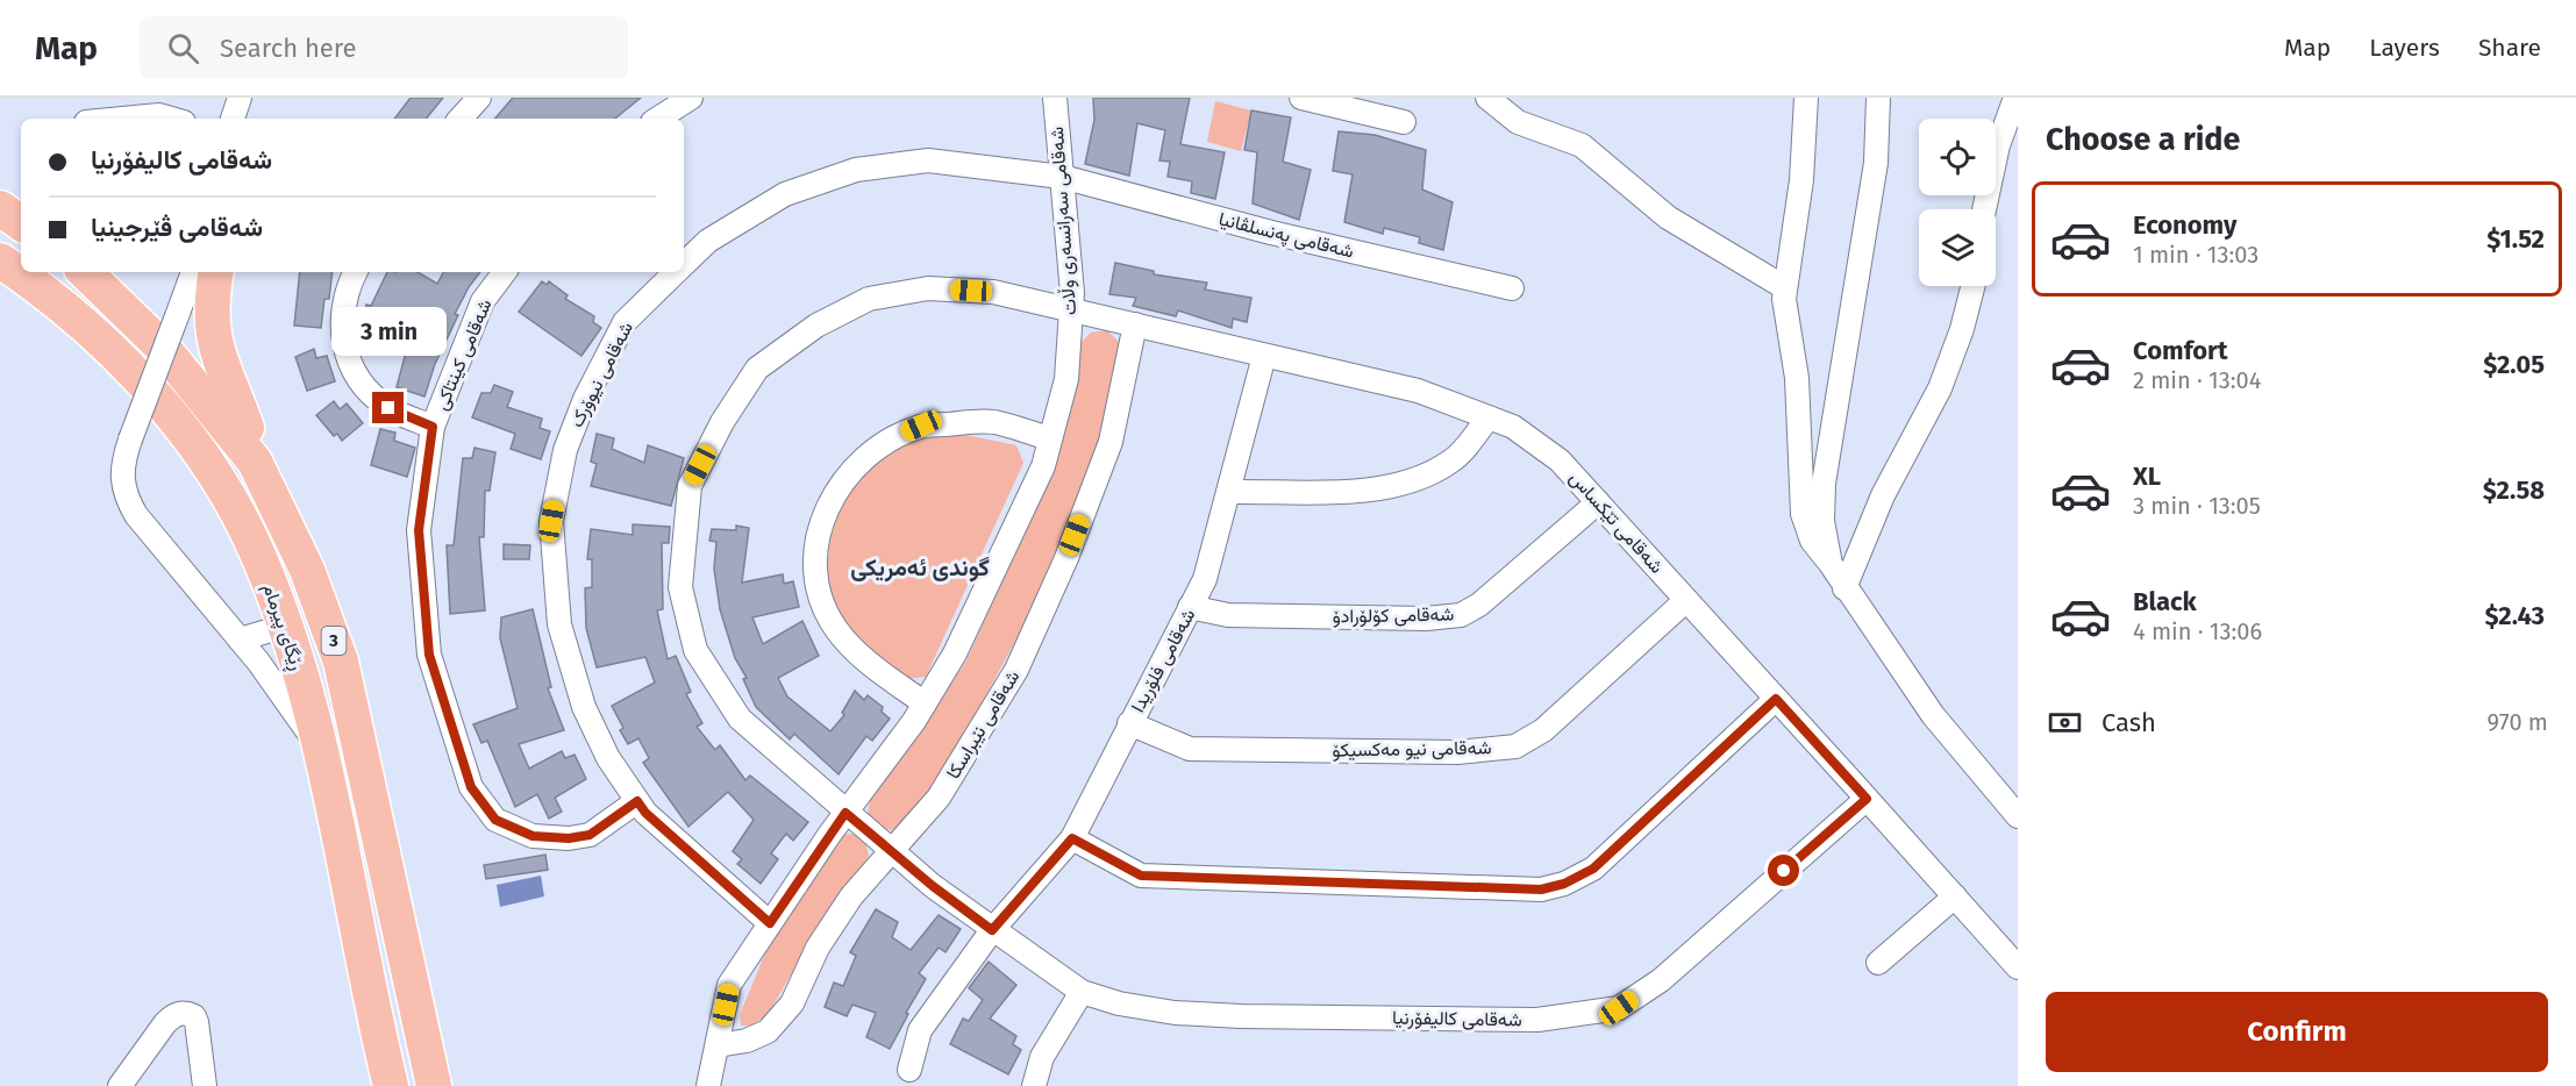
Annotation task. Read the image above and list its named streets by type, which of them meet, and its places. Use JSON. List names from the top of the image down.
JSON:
{
  "streets": {
    "highway": ["ڕێگای پیرمام", "3"],
    "street": [
      "شەقامی سەرانسەری وڵات",
      "شەقامی پەنسلڤانیا",
      "شەقامی کینتاکی",
      "شەقامی نیوۆرک",
      "شەقامی تێکساس",
      "شەقامی کۆلۆرادۆ",
      "شەقامی فلۆریدا",
      "شەقامی نێبراسکا",
      "شەقامی نیو مەکسیکۆ",
      "شەقامی کالیفۆرنیا"
    ]
  },
  "crossings": [
    ["شەقامی سەرانسەری وڵات", "شەقامی پەنسلڤانیا"],
    ["شەقامی سەرانسەری وڵات", "شەقامی نیوۆرک"],
    ["شەقامی سەرانسەری وڵات", "شەقامی تێکساس"],
    ["شەقامی سەرانسەری وڵات", "شەقامی نێبراسکا"],
    ["شەقامی پەنسلڤانیا", "شەقامی نیوۆرک"],
    ["شەقامی کینتاکی", "شەقامی نیوۆرک"],
    ["شەقامی تێکساس", "شەقامی کۆلۆرادۆ"],
    ["شەقامی تێکساس", "شەقامی فلۆریدا"],
    ["شەقامی تێکساس", "شەقامی نێبراسکا"],
    ["شەقامی تێکساس", "شەقامی نیو مەکسیکۆ"],
    ["شەقامی تێکساس", "شەقامی کالیفۆرنیا"],
    ["شەقامی کۆلۆرادۆ", "شەقامی فلۆریدا"],
    ["شەقامی فلۆریدا", "شەقامی نیو مەکسیکۆ"],
    ["شەقامی فلۆریدا", "شەقامی کالیفۆرنیا"]
  ],
  "districts": ["گوندی ئەمریکی"],
  "page": {
    "header": "Map",
    "search": "Search here",
    "nav": ["Map", "Layers", "Share"],
    "heading": "Choose a ride",
    "banner": ["شەقامی کالیفۆرنیا", "شەقامی ڤێرجینیا"],
    "list": [
      {
        "name": "Economy",
        "note": "1 min · 13:03",
        "value": "$1.52"
      },
      {
        "name": "Comfort",
        "note": "2 min · 13:04",
        "value": "$2.05"
      },
      {
        "name": "XL",
        "note": "3 min · 13:05",
        "value": "$2.58"
      },
      {
        "name": "Black",
        "note": "4 min · 13:06",
        "value": "$2.43"
      }
    ],
    "bubble": "3 min",
    "pay": ["Cash", "970 m"],
    "buttons": "Confirm"
  }
}
